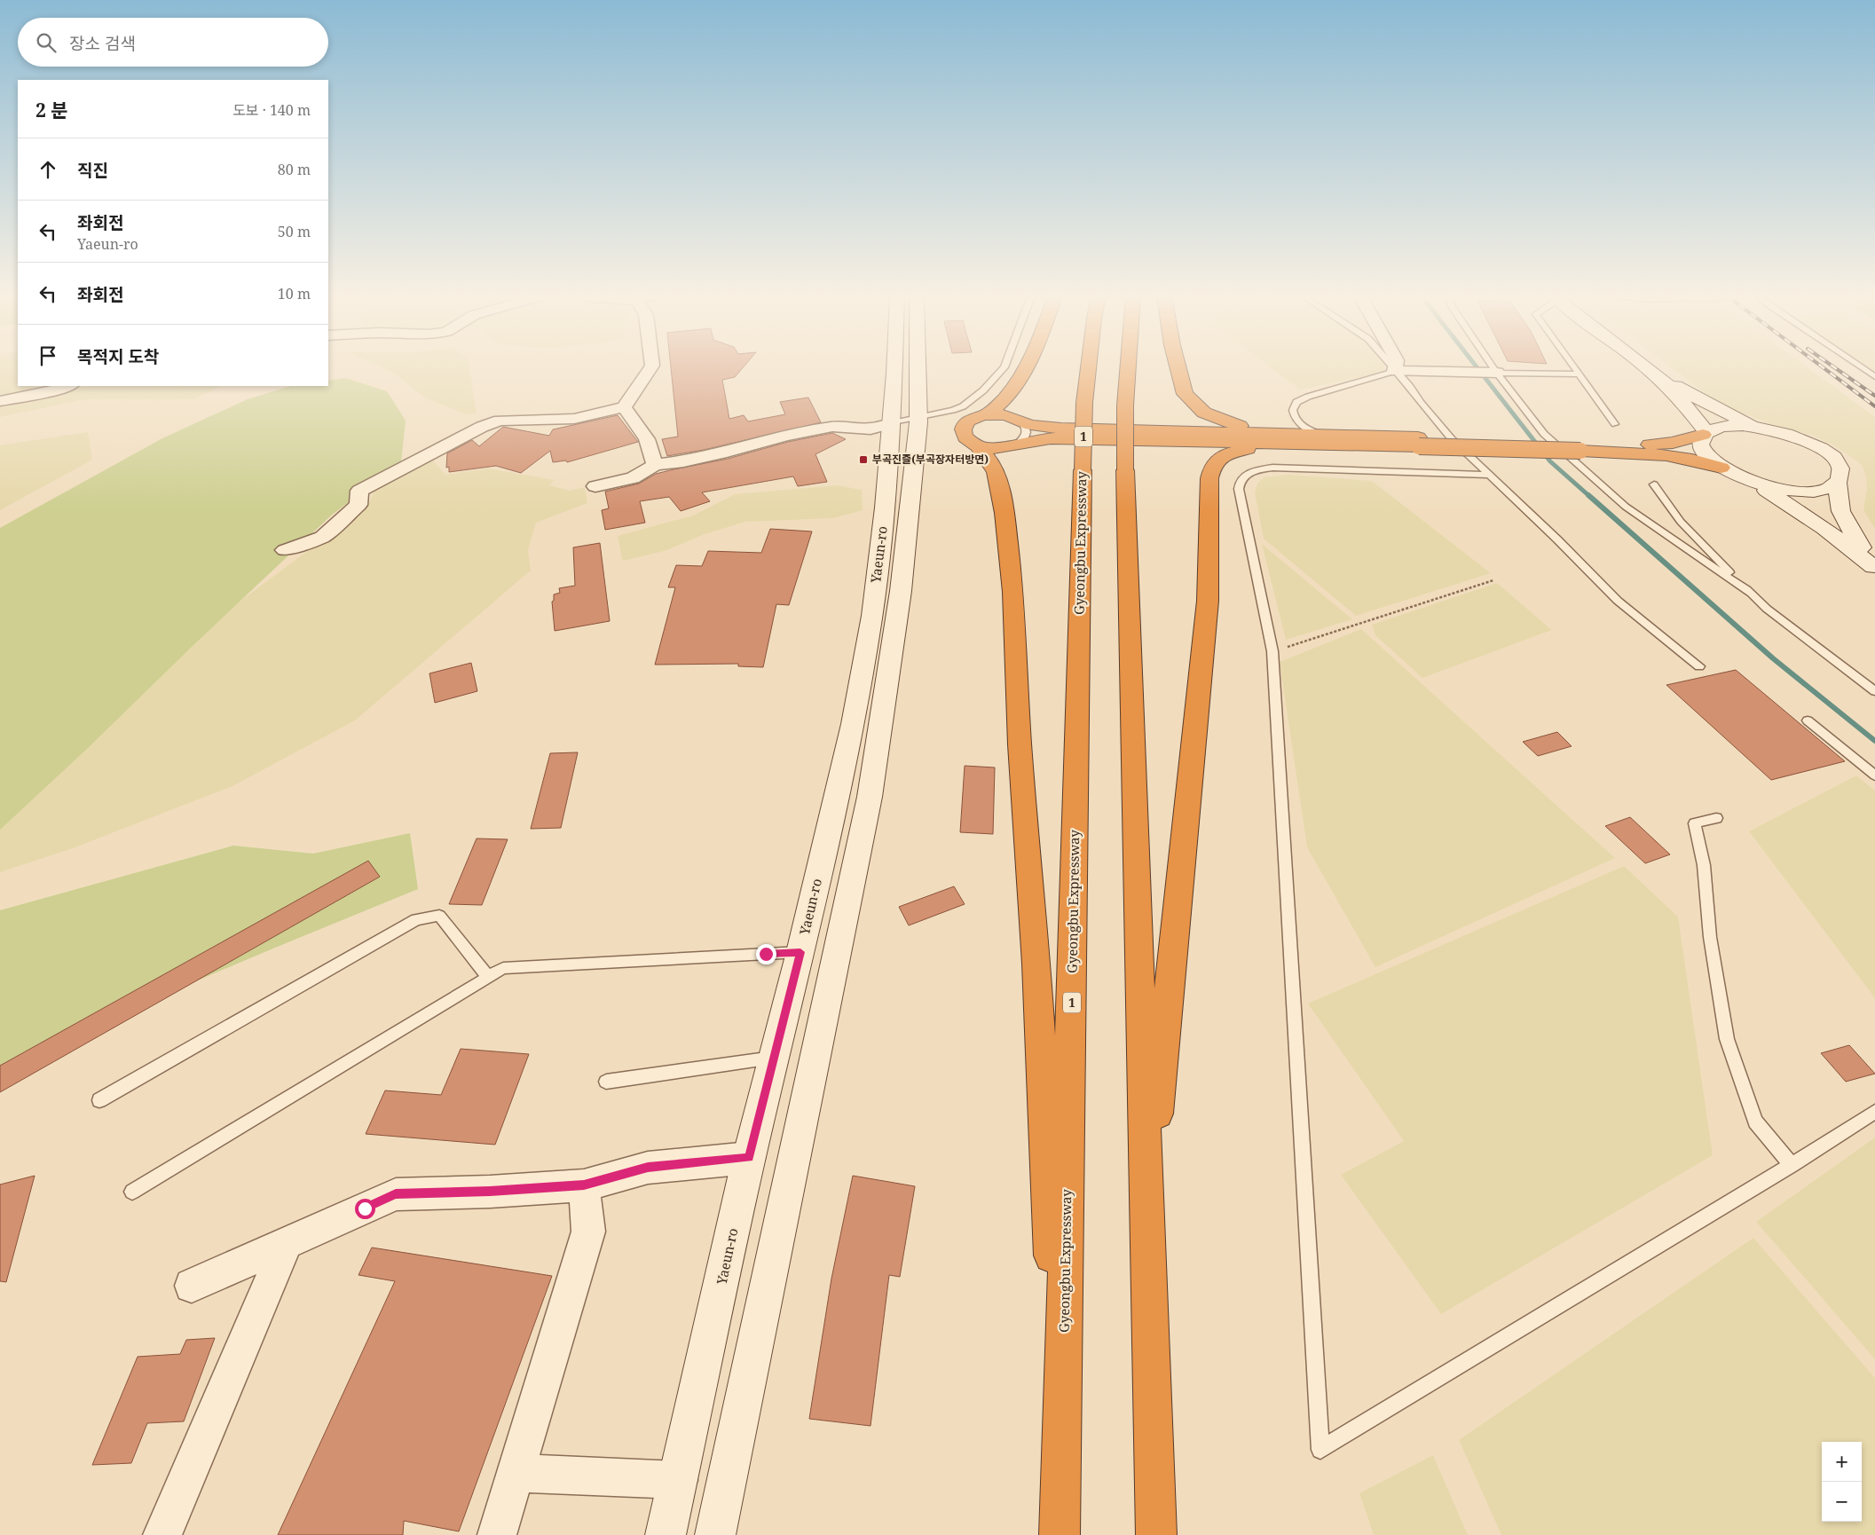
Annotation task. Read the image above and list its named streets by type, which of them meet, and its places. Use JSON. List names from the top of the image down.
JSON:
{
  "streets": {
    "highway": ["1", "Gyeongbu Expressway"],
    "main road": ["Yaeun-ro"]
  },
  "places": {
    "transit": ["부곡진즐(부곡장자터방면)"]
  },
  "page": {
    "search": "장소 검색",
    "heading": ["2 분", "도보 · 140 m"],
    "list": [
      ["직진", "80 m"],
      ["좌회전", "Yaeun-ro", "50 m"],
      ["좌회전", "10 m"],
      "목적지 도착"
    ],
    "map_buttons": ["+", "−"]
  }
}
